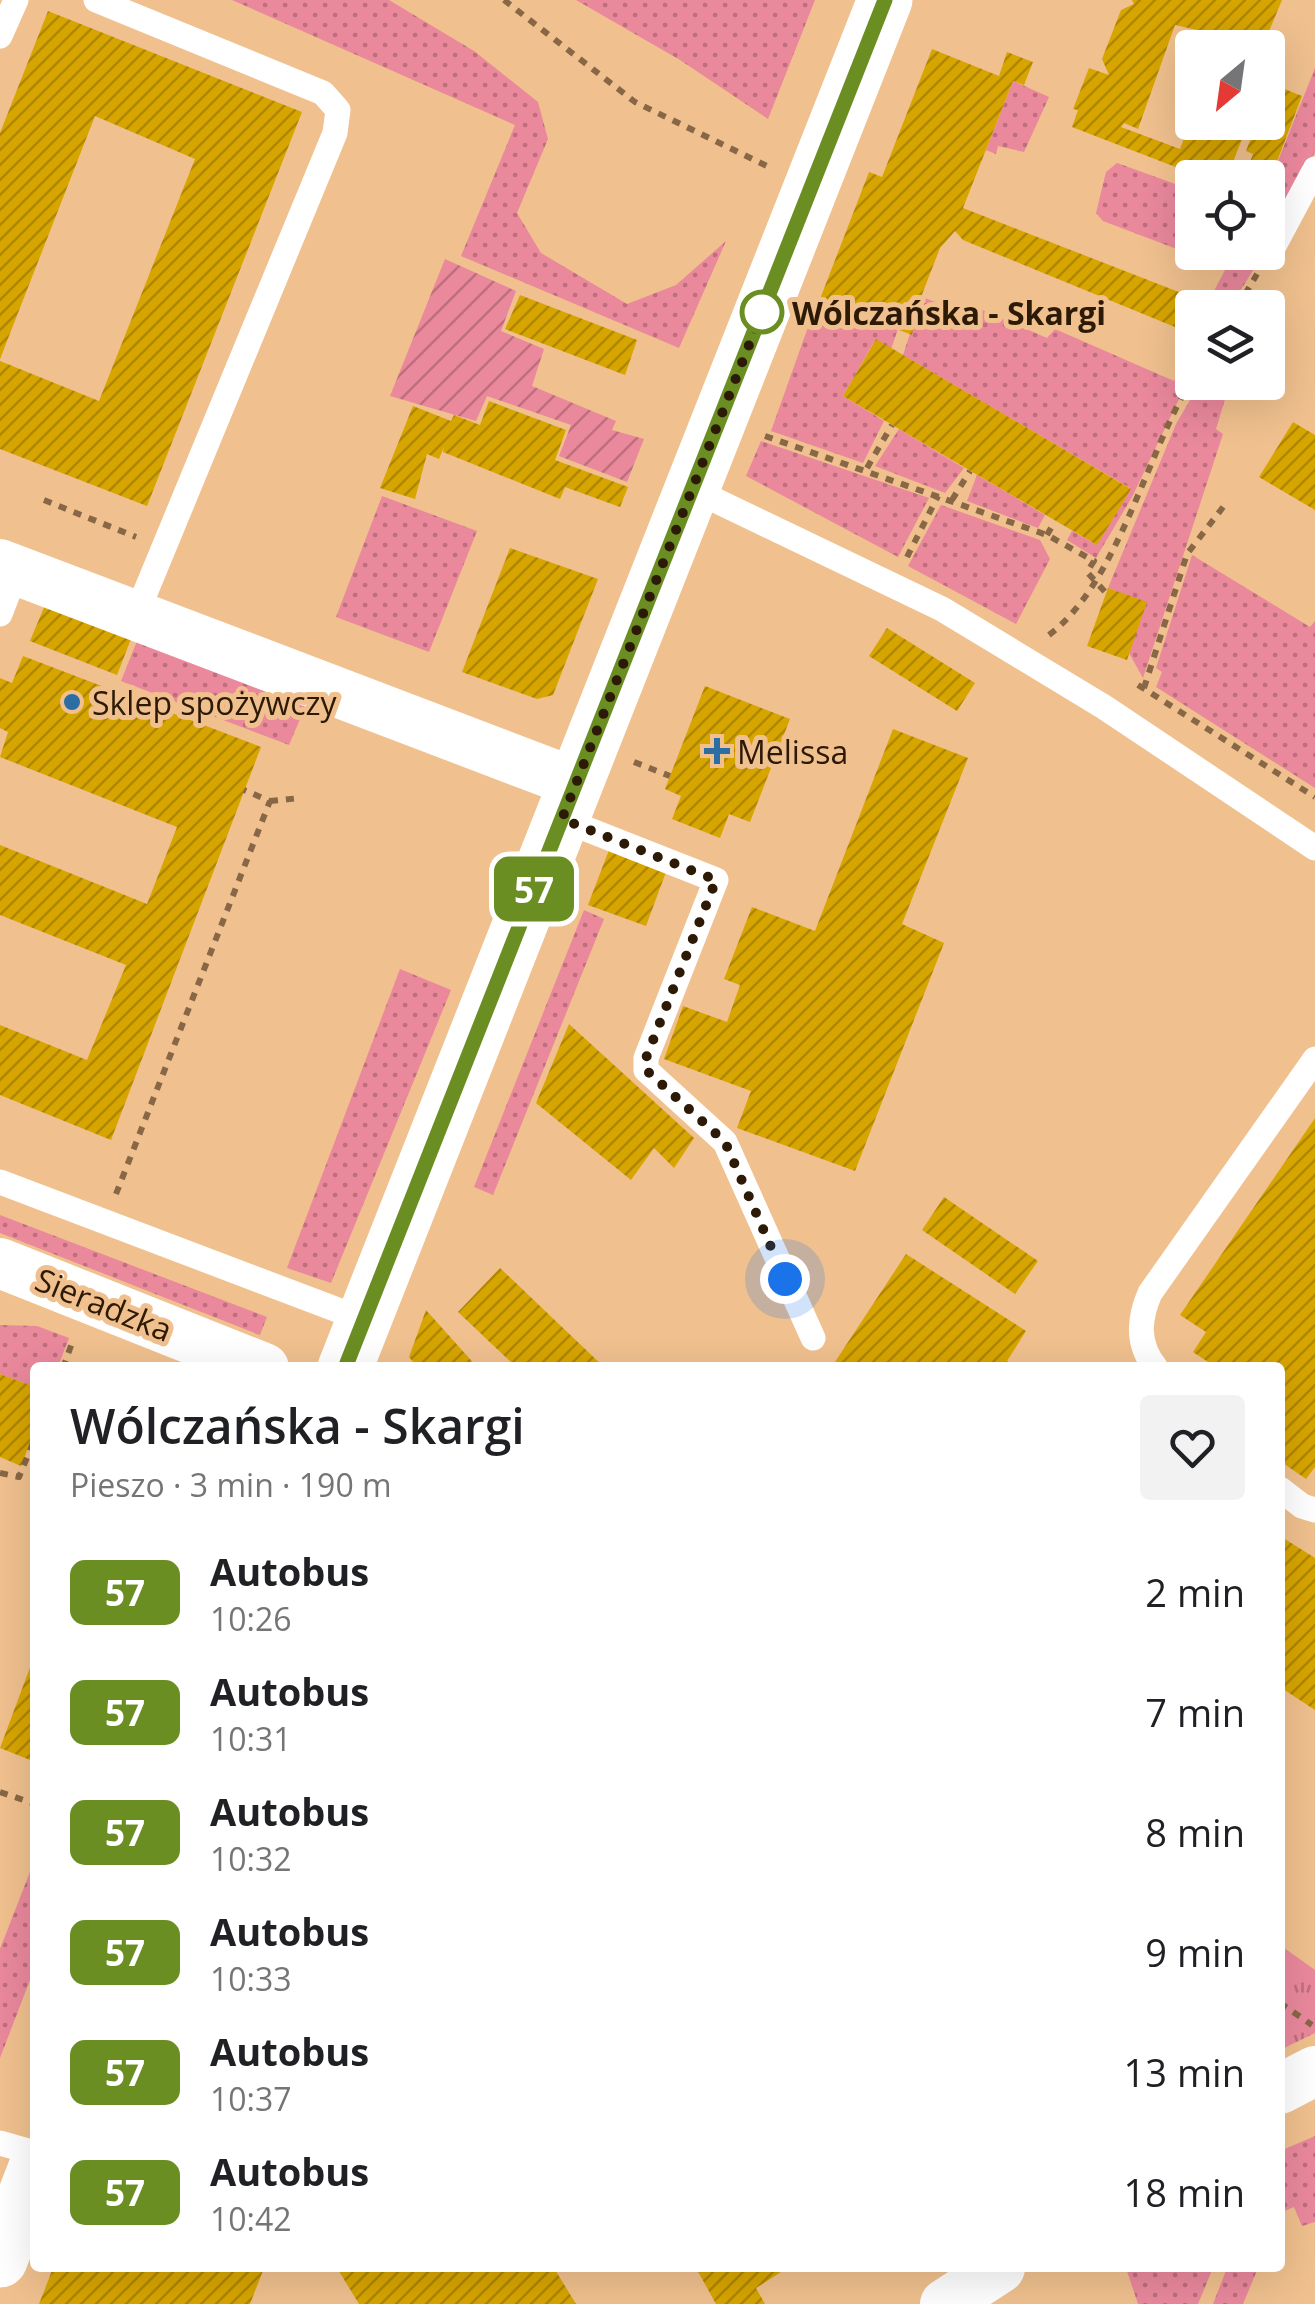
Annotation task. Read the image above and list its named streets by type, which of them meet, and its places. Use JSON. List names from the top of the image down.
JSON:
{
  "streets": {
    "street": ["Sieradzka"]
  },
  "places": {
    "other": ["Wólczańska - Skargi", "Sklep spożywczy"],
    "health": ["Melissa"]
  },
  "lines": ["bus line 57"],
  "north": "bottom left",
  "page": {
    "on_map": "57",
    "heading": ["Wólczańska - Skargi", "Pieszo · 3 min · 190 m"],
    "list": [
      {
        "mark": "57",
        "name": "Autobus",
        "note": "10:26",
        "value": "2 min"
      },
      {
        "mark": "57",
        "name": "Autobus",
        "note": "10:31",
        "value": "7 min"
      },
      {
        "mark": "57",
        "name": "Autobus",
        "note": "10:32",
        "value": "8 min"
      },
      {
        "mark": "57",
        "name": "Autobus",
        "note": "10:33",
        "value": "9 min"
      },
      {
        "mark": "57",
        "name": "Autobus",
        "note": "10:37",
        "value": "13 min"
      },
      {
        "mark": "57",
        "name": "Autobus",
        "note": "10:42",
        "value": "18 min"
      }
    ]
  }
}
